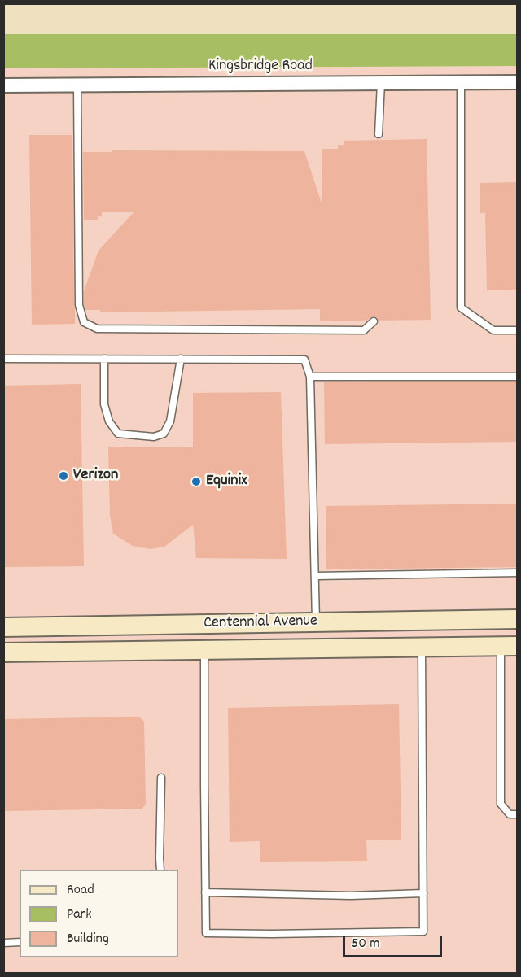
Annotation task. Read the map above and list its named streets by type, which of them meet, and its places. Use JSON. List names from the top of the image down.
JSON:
{
  "streets": {
    "main road": ["Centennial Avenue"],
    "street": ["Kingsbridge Road"]
  },
  "places": ["Verizon", "Equinix"],
  "legend": ["Road", "Park", "Building"],
  "scale_bar": "50 m"
}
